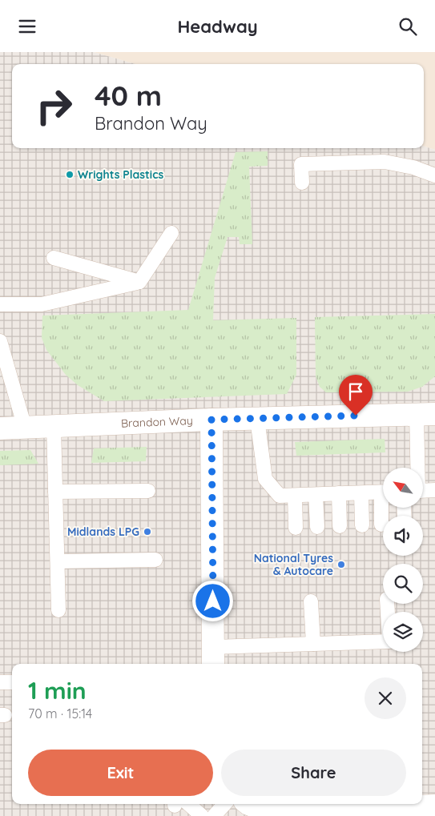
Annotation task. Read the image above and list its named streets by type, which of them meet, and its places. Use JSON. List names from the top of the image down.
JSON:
{
  "streets": {
    "street": ["Brandon Way"]
  },
  "places": ["Wrights Plastics", "Midlands LPG", "National Tyres & Autocare"],
  "north": "top left",
  "page": {
    "header": "Headway",
    "turn": ["40 m", "Brandon Way"],
    "heading": ["1 min", "70 m · 15:14"],
    "buttons": ["Exit", "Share"]
  }
}
